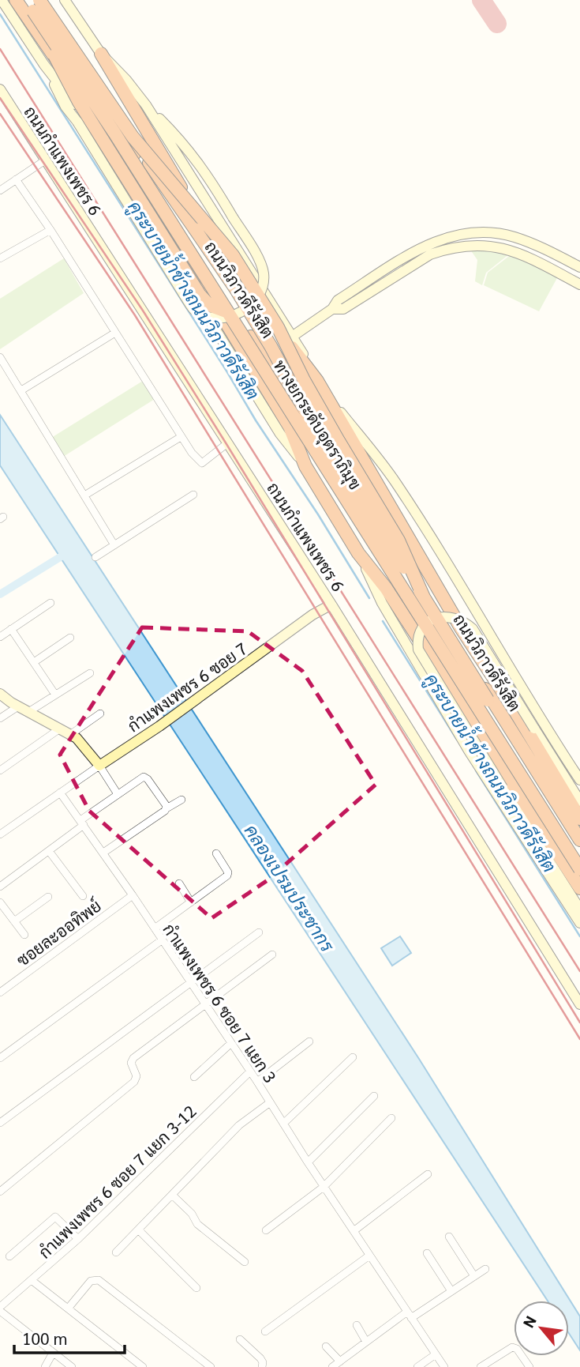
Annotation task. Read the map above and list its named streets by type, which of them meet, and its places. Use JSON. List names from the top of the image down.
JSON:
{
  "streets": {
    "highway": ["ถนนวิภาวดีรังสิต", "ทางยกระดับอุตราภิมุข"],
    "main road": ["ถนนกำแพงเพชร 6", "กำแพงเพชร 6 ซอย 7"],
    "street": ["ซอยละออทิพย์", "กำแพงเพชร 6 ซอย 7 แยก 3", "กำแพงเพชร 6 ซอย 7 แยก 3-12"]
  },
  "crossings": [
    ["ถนนกำแพงเพชร 6", "กำแพงเพชร 6 ซอย 7"],
    ["กำแพงเพชร 6 ซอย 7", "กำแพงเพชร 6 ซอย 7 แยก 3"],
    ["ซอยละออทิพย์", "กำแพงเพชร 6 ซอย 7 แยก 3"],
    ["กำแพงเพชร 6 ซอย 7 แยก 3", "กำแพงเพชร 6 ซอย 7 แยก 3-12"]
  ],
  "water": ["คูระบายน้ำข้างถนนวิภาวดีรังสิต", "คลองเปรมประชากร"],
  "scale_bar": "100 m",
  "north": "top left"
}
